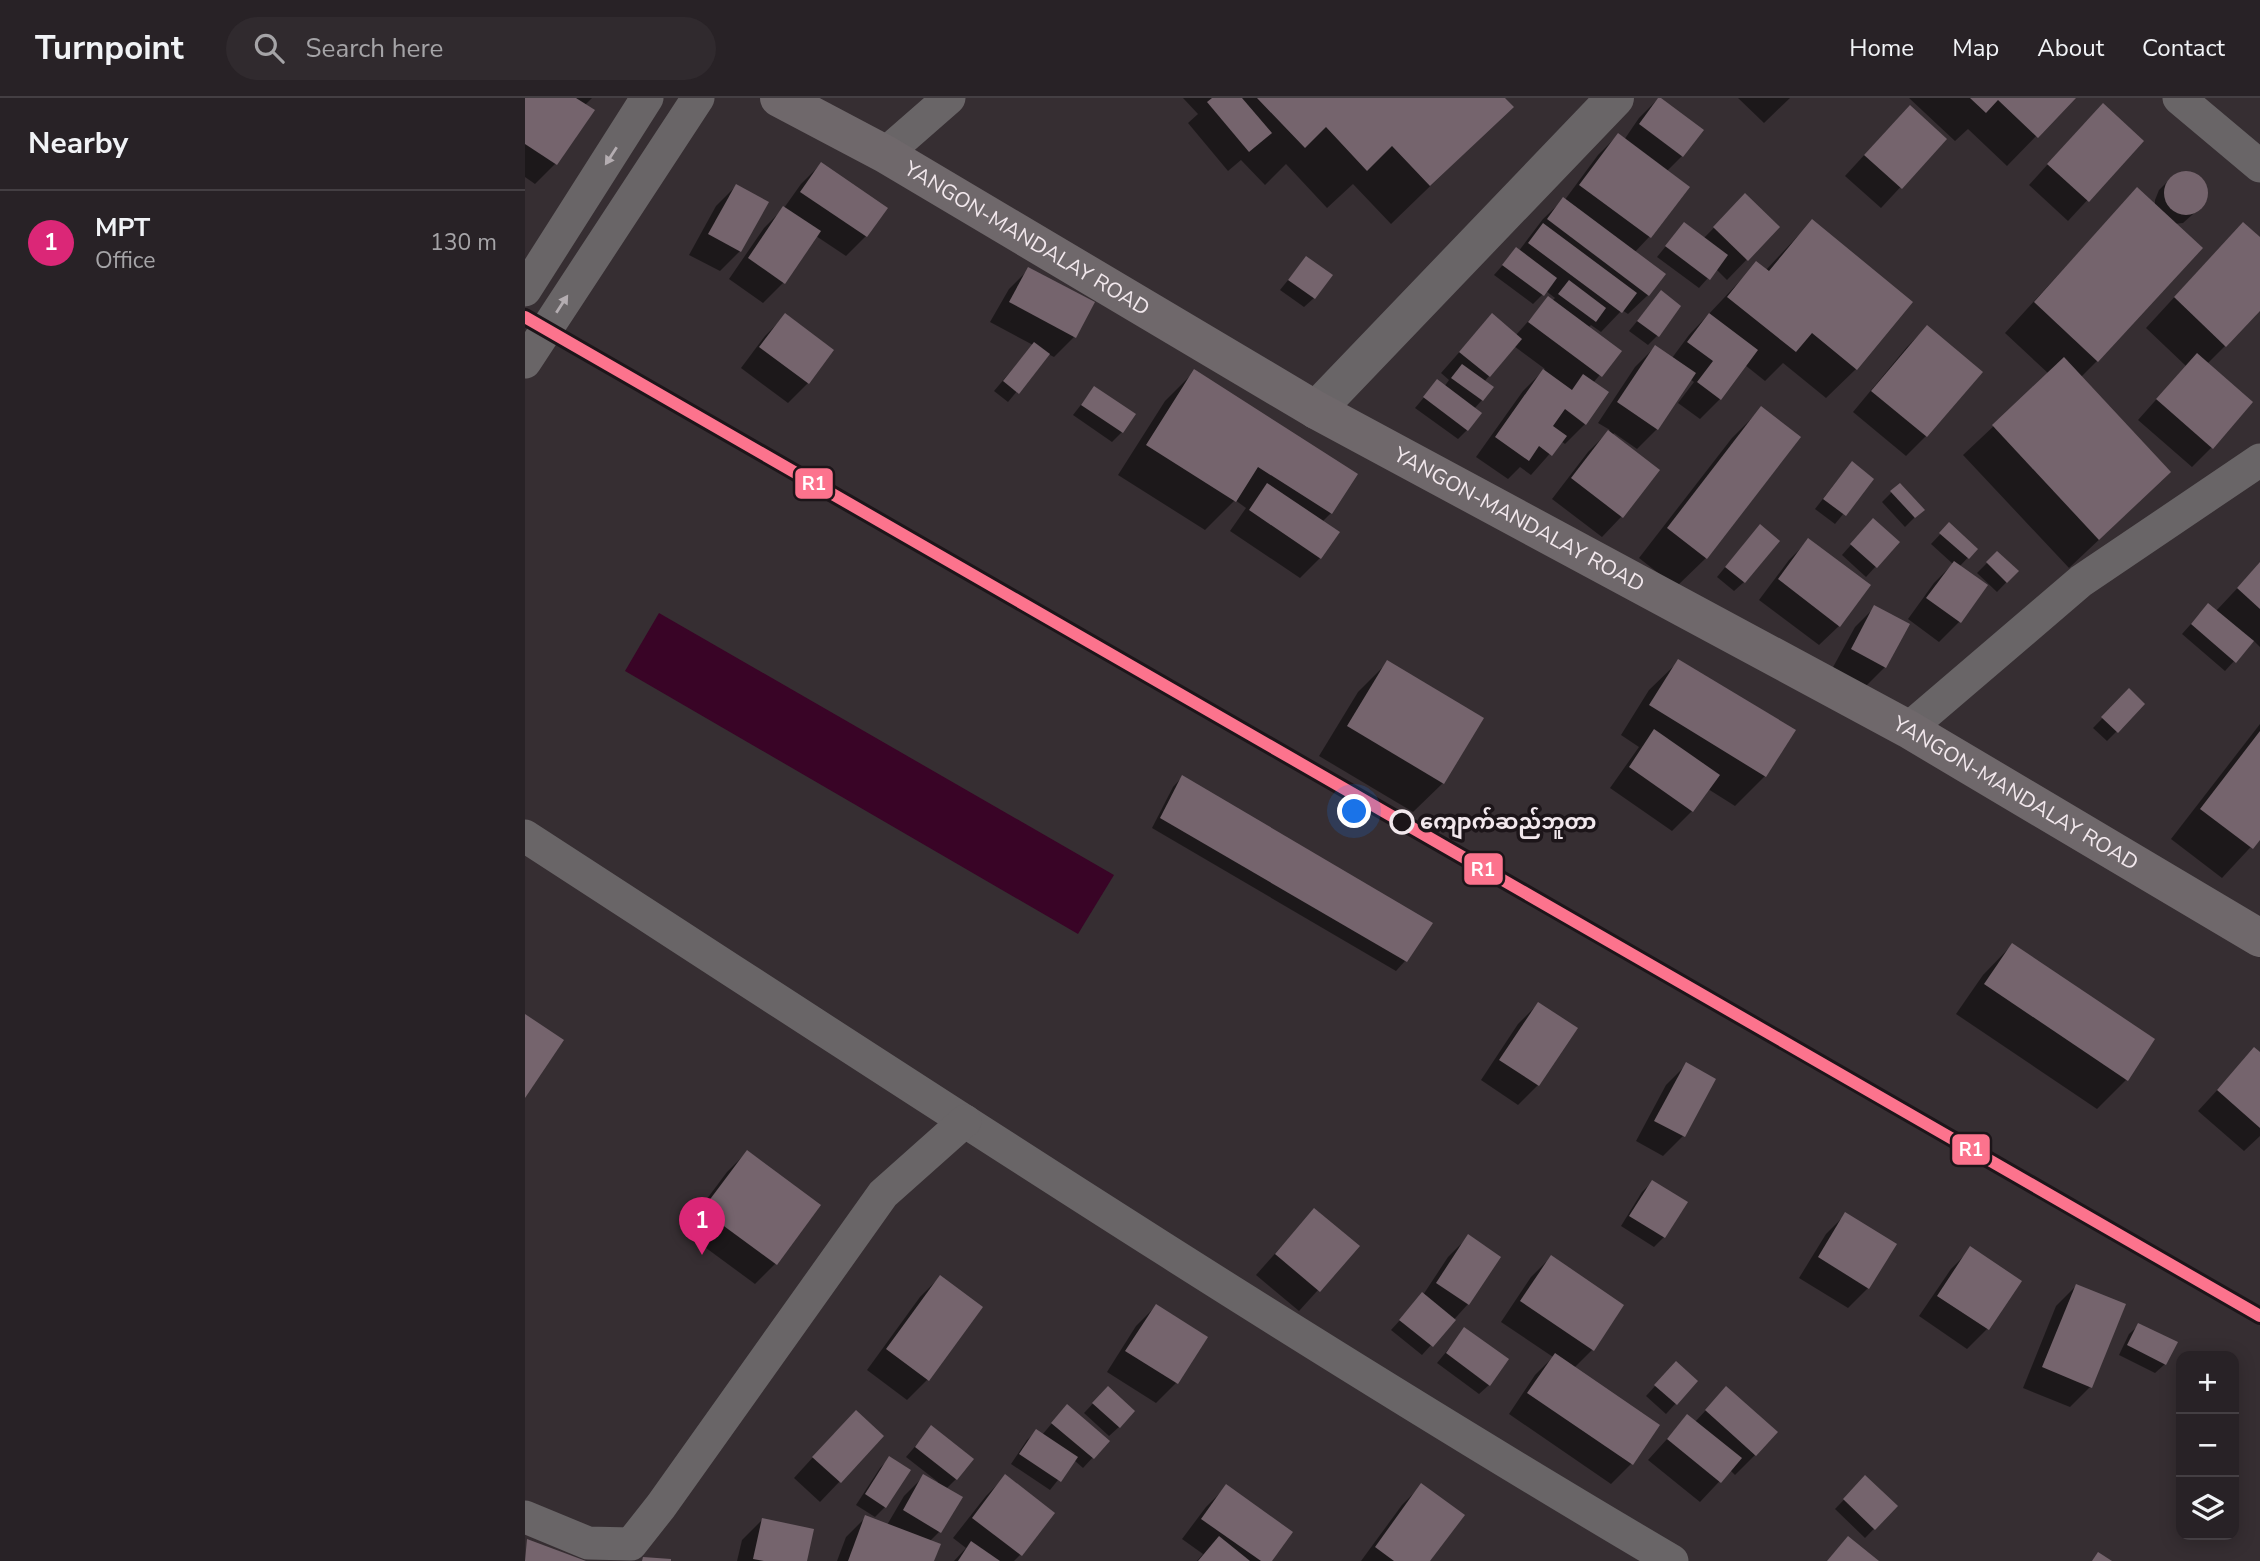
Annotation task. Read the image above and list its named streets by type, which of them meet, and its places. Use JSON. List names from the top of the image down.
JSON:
{
  "streets": {
    "highway": ["YANGON-MANDALAY ROAD"]
  },
  "places": ["ကျောက်ဆည်ဘူတာ"],
  "lines": ["transit line R1"],
  "page": {
    "header": "Turnpoint",
    "search": "Search here",
    "nav": [
      "Home",
      "Map",
      "About",
      "Contact"
    ],
    "heading": "Nearby",
    "list": [
      {
        "mark": "1",
        "name": "MPT",
        "note": "Office",
        "value": "130 m"
      }
    ],
    "pins": "1",
    "map_buttons": ["+", "−"]
  }
}
